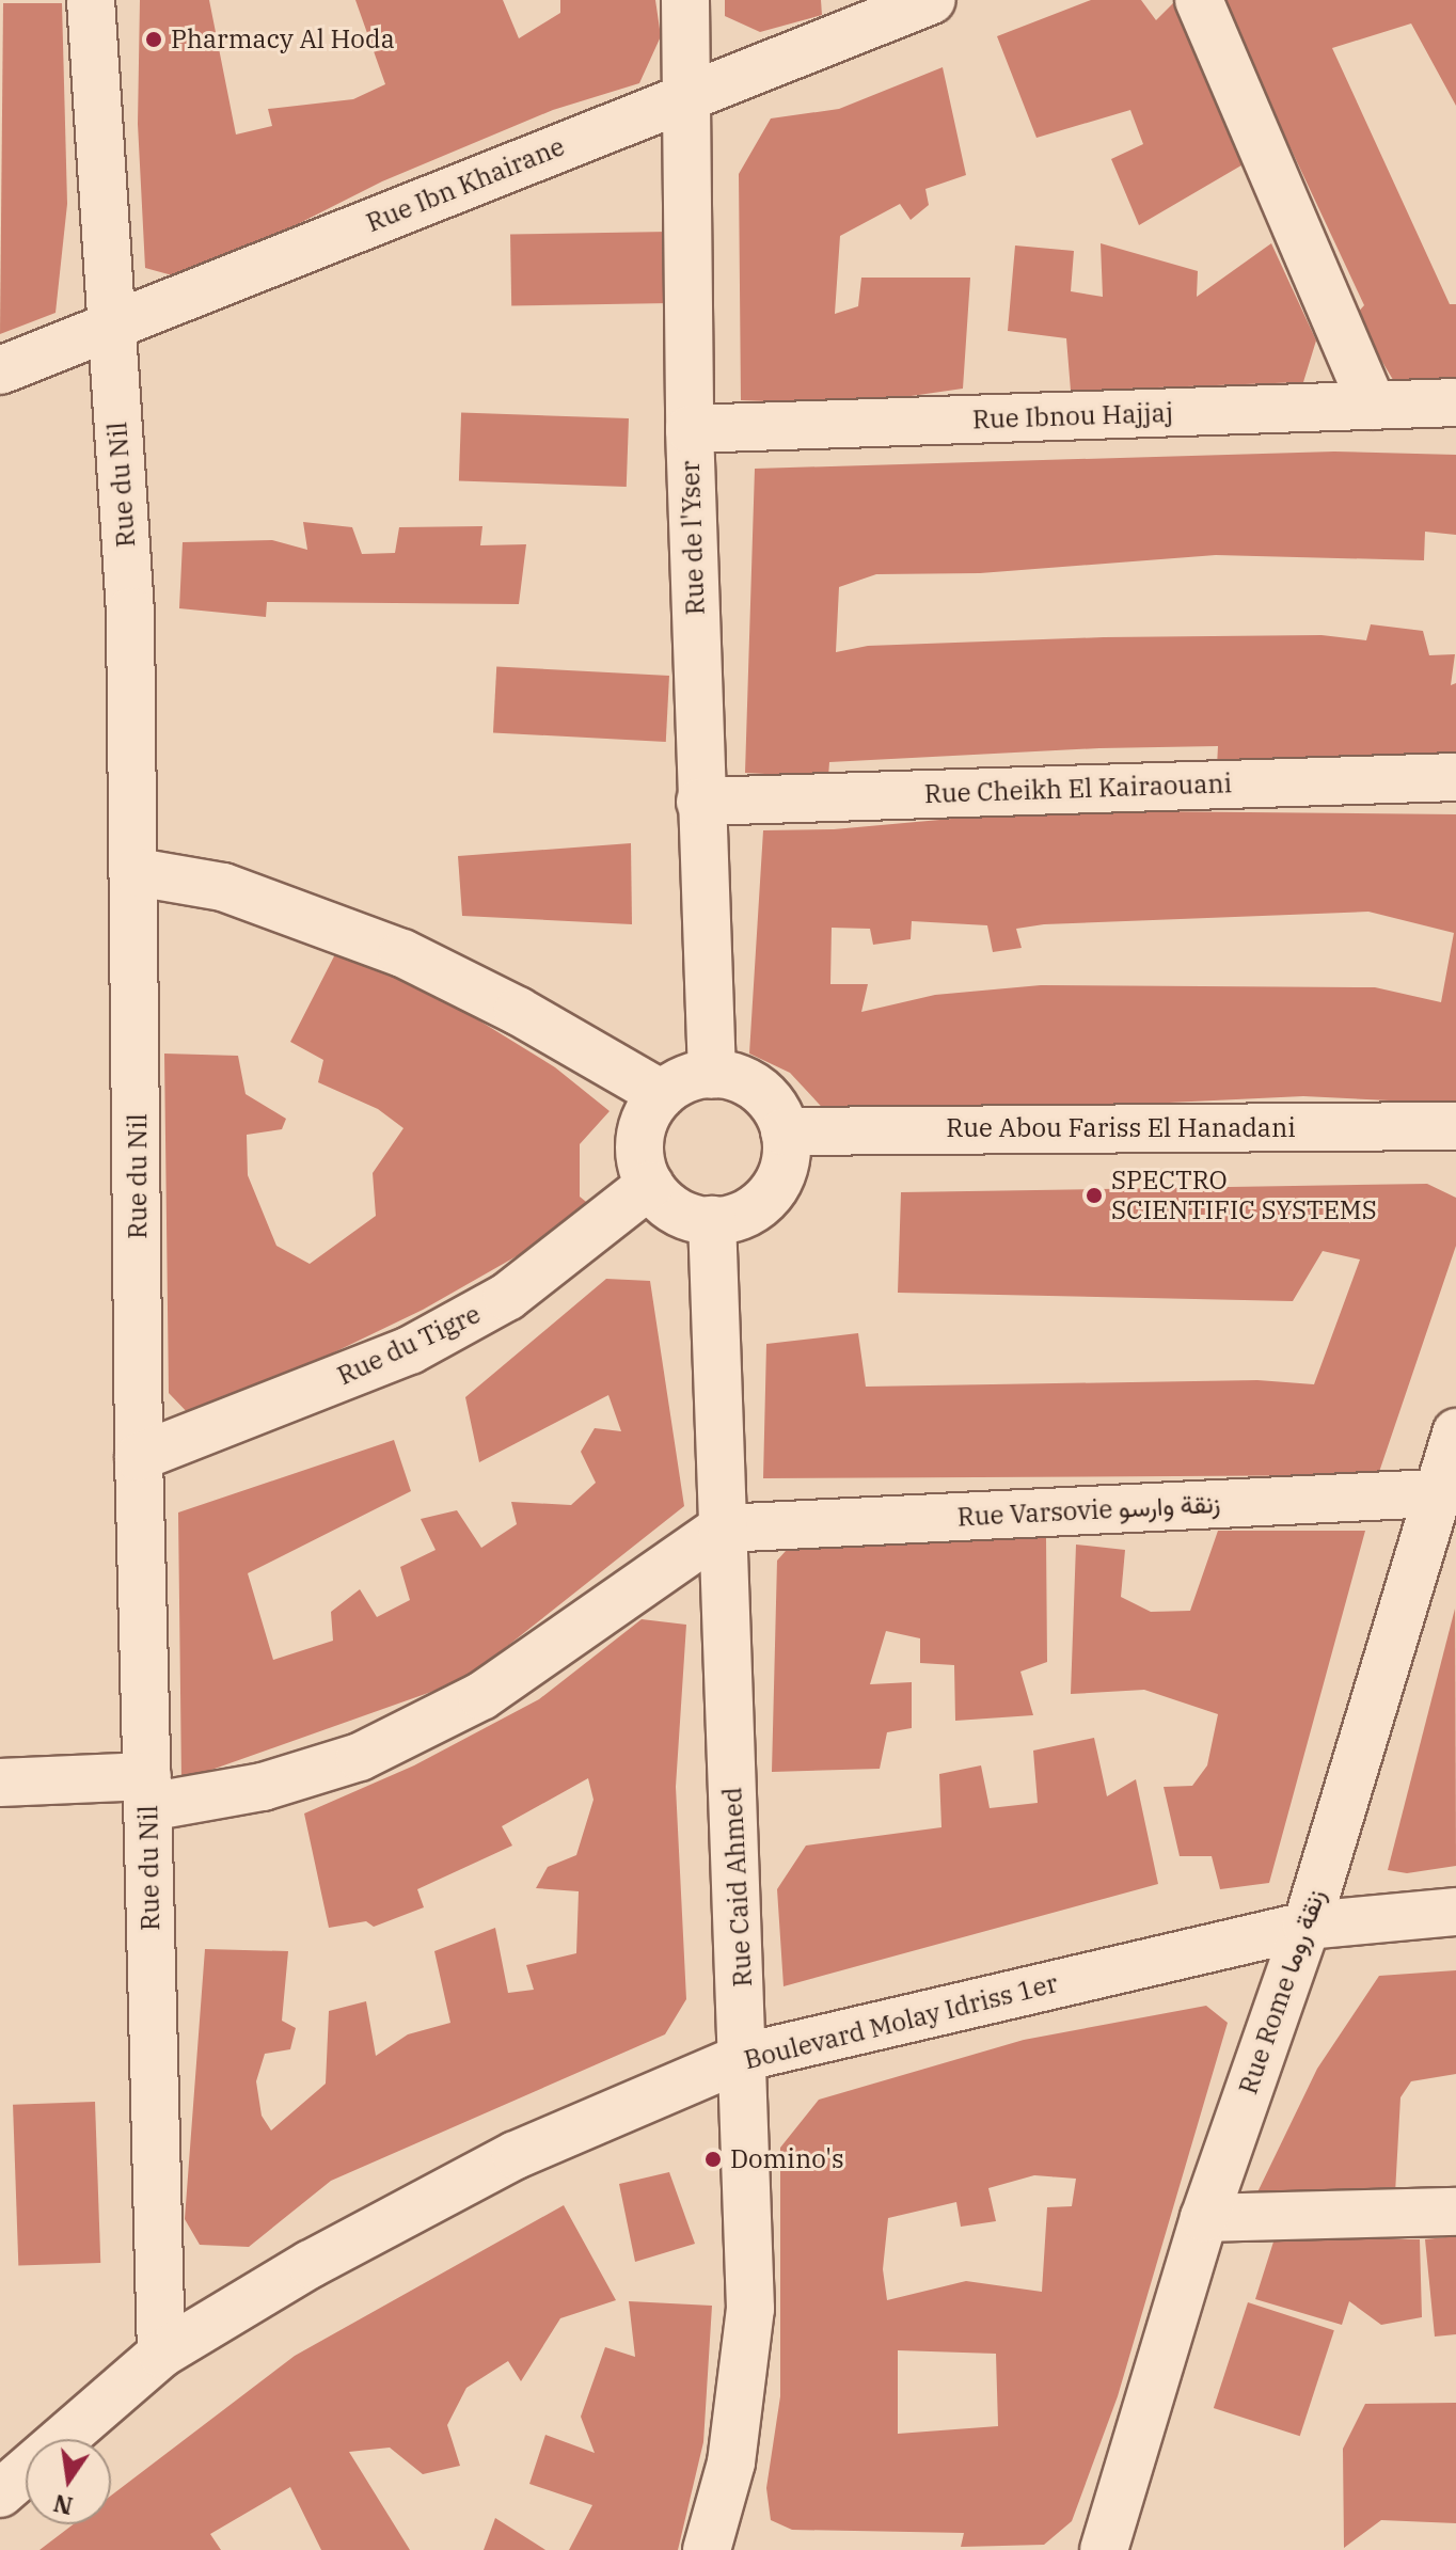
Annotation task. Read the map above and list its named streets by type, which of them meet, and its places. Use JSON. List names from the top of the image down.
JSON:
{
  "streets": {
    "street": [
      "Rue Ibn Khairane",
      "Rue Ibnou Hajjaj",
      "Rue du Nil",
      "Rue de l'Yser",
      "Rue Cheikh El Kairaouani",
      "Rue Abou Fariss El Hanadani",
      "Rue du Tigre",
      "Rue Varsovie زنقة وارسو",
      "Rue Caid Ahmed",
      "Rue Rome زنقة روما",
      "Boulevard Molay Idriss 1er"
    ]
  },
  "crossings": [
    ["Rue Ibn Khairane", "Rue du Nil"],
    ["Rue Ibn Khairane", "Rue de l'Yser"],
    ["Rue Ibnou Hajjaj", "Rue de l'Yser"],
    ["Rue du Nil", "Rue du Tigre"],
    ["Rue du Nil", "Boulevard Molay Idriss 1er"],
    ["Rue de l'Yser", "Rue Cheikh El Kairaouani"],
    ["Rue de l'Yser", "Rue Abou Fariss El Hanadani"],
    ["Rue de l'Yser", "Rue du Tigre"],
    ["Rue de l'Yser", "Rue Caid Ahmed"],
    ["Rue Abou Fariss El Hanadani", "Rue du Tigre"],
    ["Rue Abou Fariss El Hanadani", "Rue Caid Ahmed"],
    ["Rue du Tigre", "Rue Caid Ahmed"],
    ["Rue Varsovie زنقة وارسو", "Rue Caid Ahmed"],
    ["Rue Varsovie زنقة وارسو", "Rue Rome زنقة روما"],
    ["Rue Caid Ahmed", "Boulevard Molay Idriss 1er"],
    ["Rue Rome زنقة روما", "Boulevard Molay Idriss 1er"]
  ],
  "places": ["Pharmacy Al Hoda", "SPECTRO SCIENTIFIC SYSTEMS", "Domino's"],
  "north": "bottom"
}
